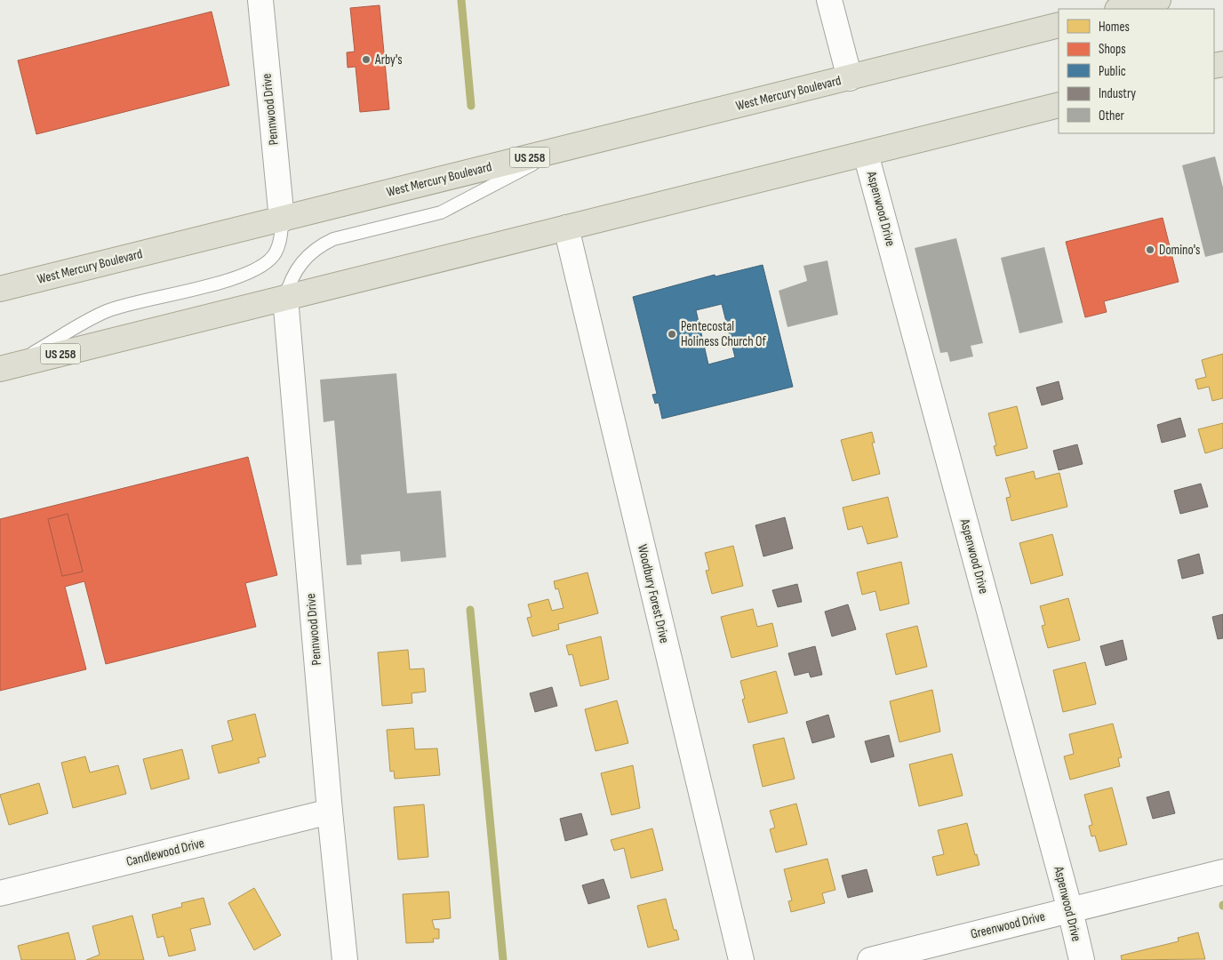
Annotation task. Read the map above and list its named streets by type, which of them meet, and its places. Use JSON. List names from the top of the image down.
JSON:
{
  "streets": {
    "highway": ["West Mercury Boulevard", "US 258"],
    "street": [
      "Pennwood Drive",
      "Aspenwood Drive",
      "Woodbury Forest Drive",
      "Candlewood Drive",
      "Greenwood Drive"
    ]
  },
  "crossings": [
    ["West Mercury Boulevard", "Pennwood Drive"],
    ["Pennwood Drive", "US 258"],
    ["Pennwood Drive", "Candlewood Drive"],
    ["US 258", "Aspenwood Drive"],
    ["US 258", "Woodbury Forest Drive"],
    ["Aspenwood Drive", "Greenwood Drive"]
  ],
  "places": ["Arby's", "Domino's", "Pentecostal Holiness Church Of"],
  "legend": [
    "Homes",
    "Shops",
    "Public",
    "Industry",
    "Other"
  ]
}
